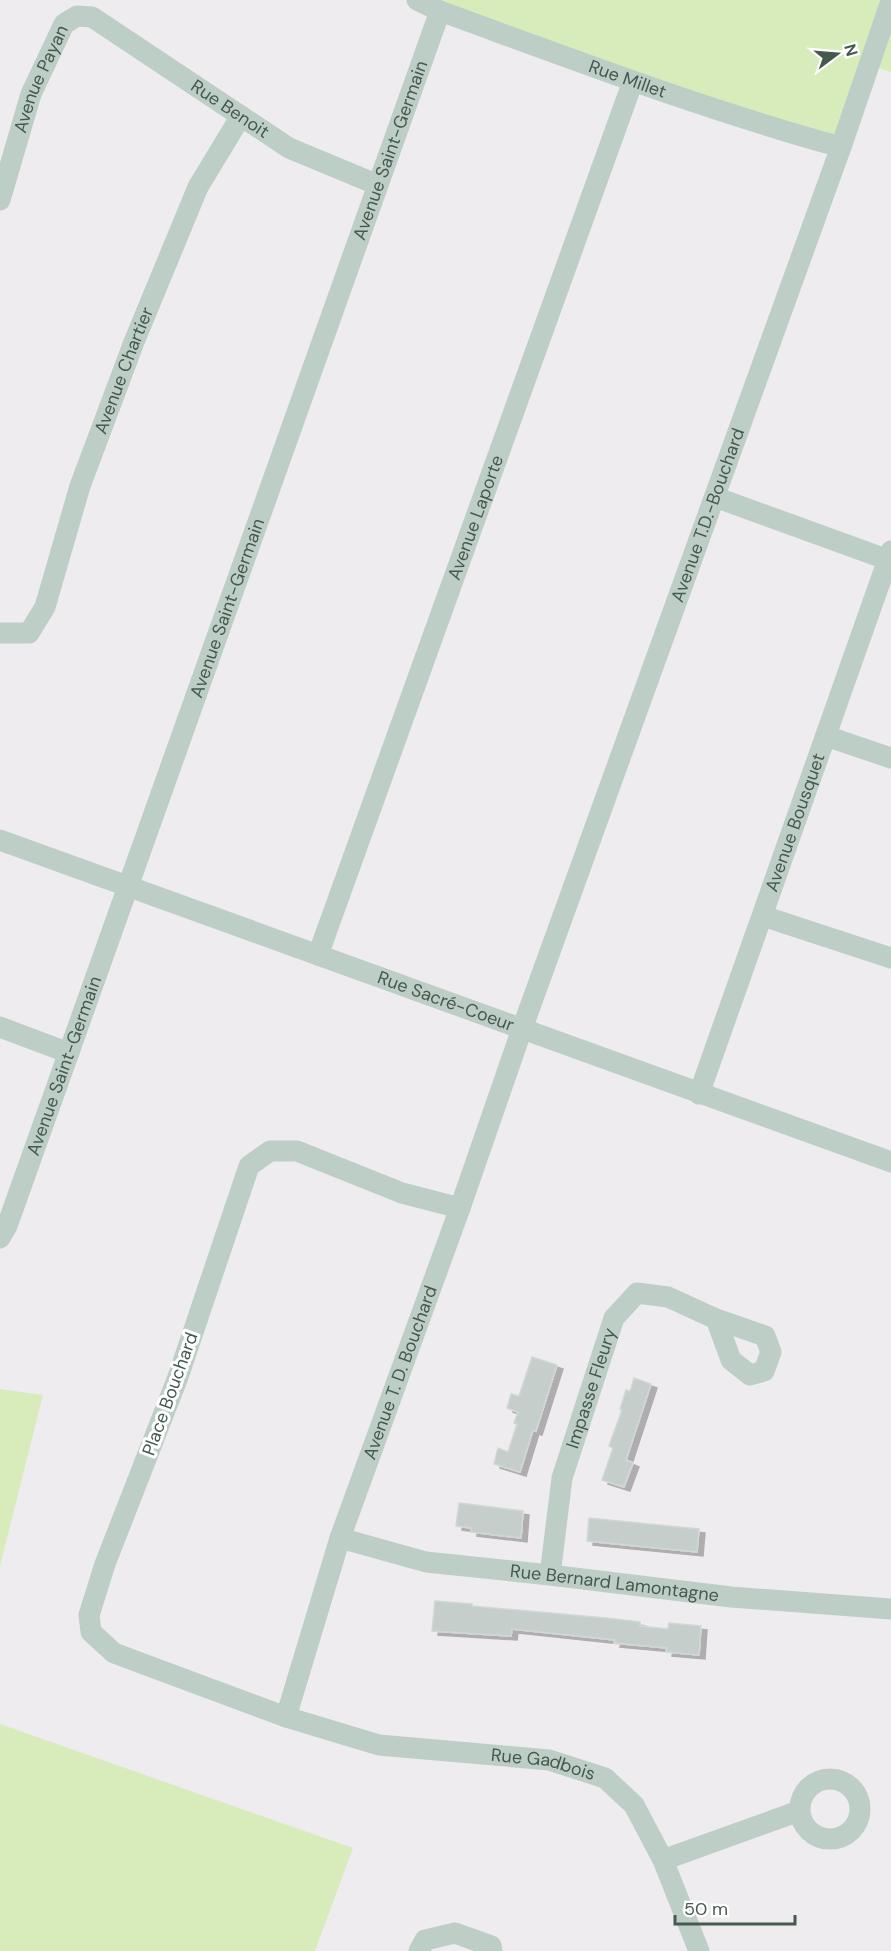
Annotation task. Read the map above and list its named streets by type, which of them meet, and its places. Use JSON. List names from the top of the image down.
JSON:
{
  "streets": {
    "street": [
      "Rue Millet",
      "Avenue Payan",
      "Rue Benoit",
      "Avenue Saint-Germain",
      "Avenue Chartier",
      "Avenue T.D.-Bouchard",
      "Avenue Laporte",
      "Avenue Bousquet",
      "Rue Sacré-Coeur",
      "Avenue T. D. Bouchard",
      "Impasse Fleury",
      "Place Bouchard",
      "Rue Bernard Lamontagne",
      "Rue Gadbois"
    ]
  },
  "crossings": [
    ["Rue Millet", "Avenue Saint-Germain"],
    ["Rue Millet", "Avenue T.D.-Bouchard"],
    ["Rue Millet", "Avenue Laporte"],
    ["Avenue Payan", "Rue Benoit"],
    ["Rue Benoit", "Avenue Saint-Germain"],
    ["Rue Benoit", "Avenue Chartier"],
    ["Avenue Saint-Germain", "Rue Sacré-Coeur"],
    ["Avenue T.D.-Bouchard", "Rue Sacré-Coeur"],
    ["Avenue T.D.-Bouchard", "Avenue T. D. Bouchard"],
    ["Avenue Laporte", "Rue Sacré-Coeur"],
    ["Avenue Bousquet", "Rue Sacré-Coeur"],
    ["Rue Sacré-Coeur", "Avenue T. D. Bouchard"],
    ["Avenue T. D. Bouchard", "Place Bouchard"],
    ["Avenue T. D. Bouchard", "Rue Bernard Lamontagne"],
    ["Avenue T. D. Bouchard", "Rue Gadbois"],
    ["Impasse Fleury", "Rue Bernard Lamontagne"],
    ["Place Bouchard", "Rue Gadbois"]
  ],
  "scale_bar": "50 m",
  "north": "right"
}
